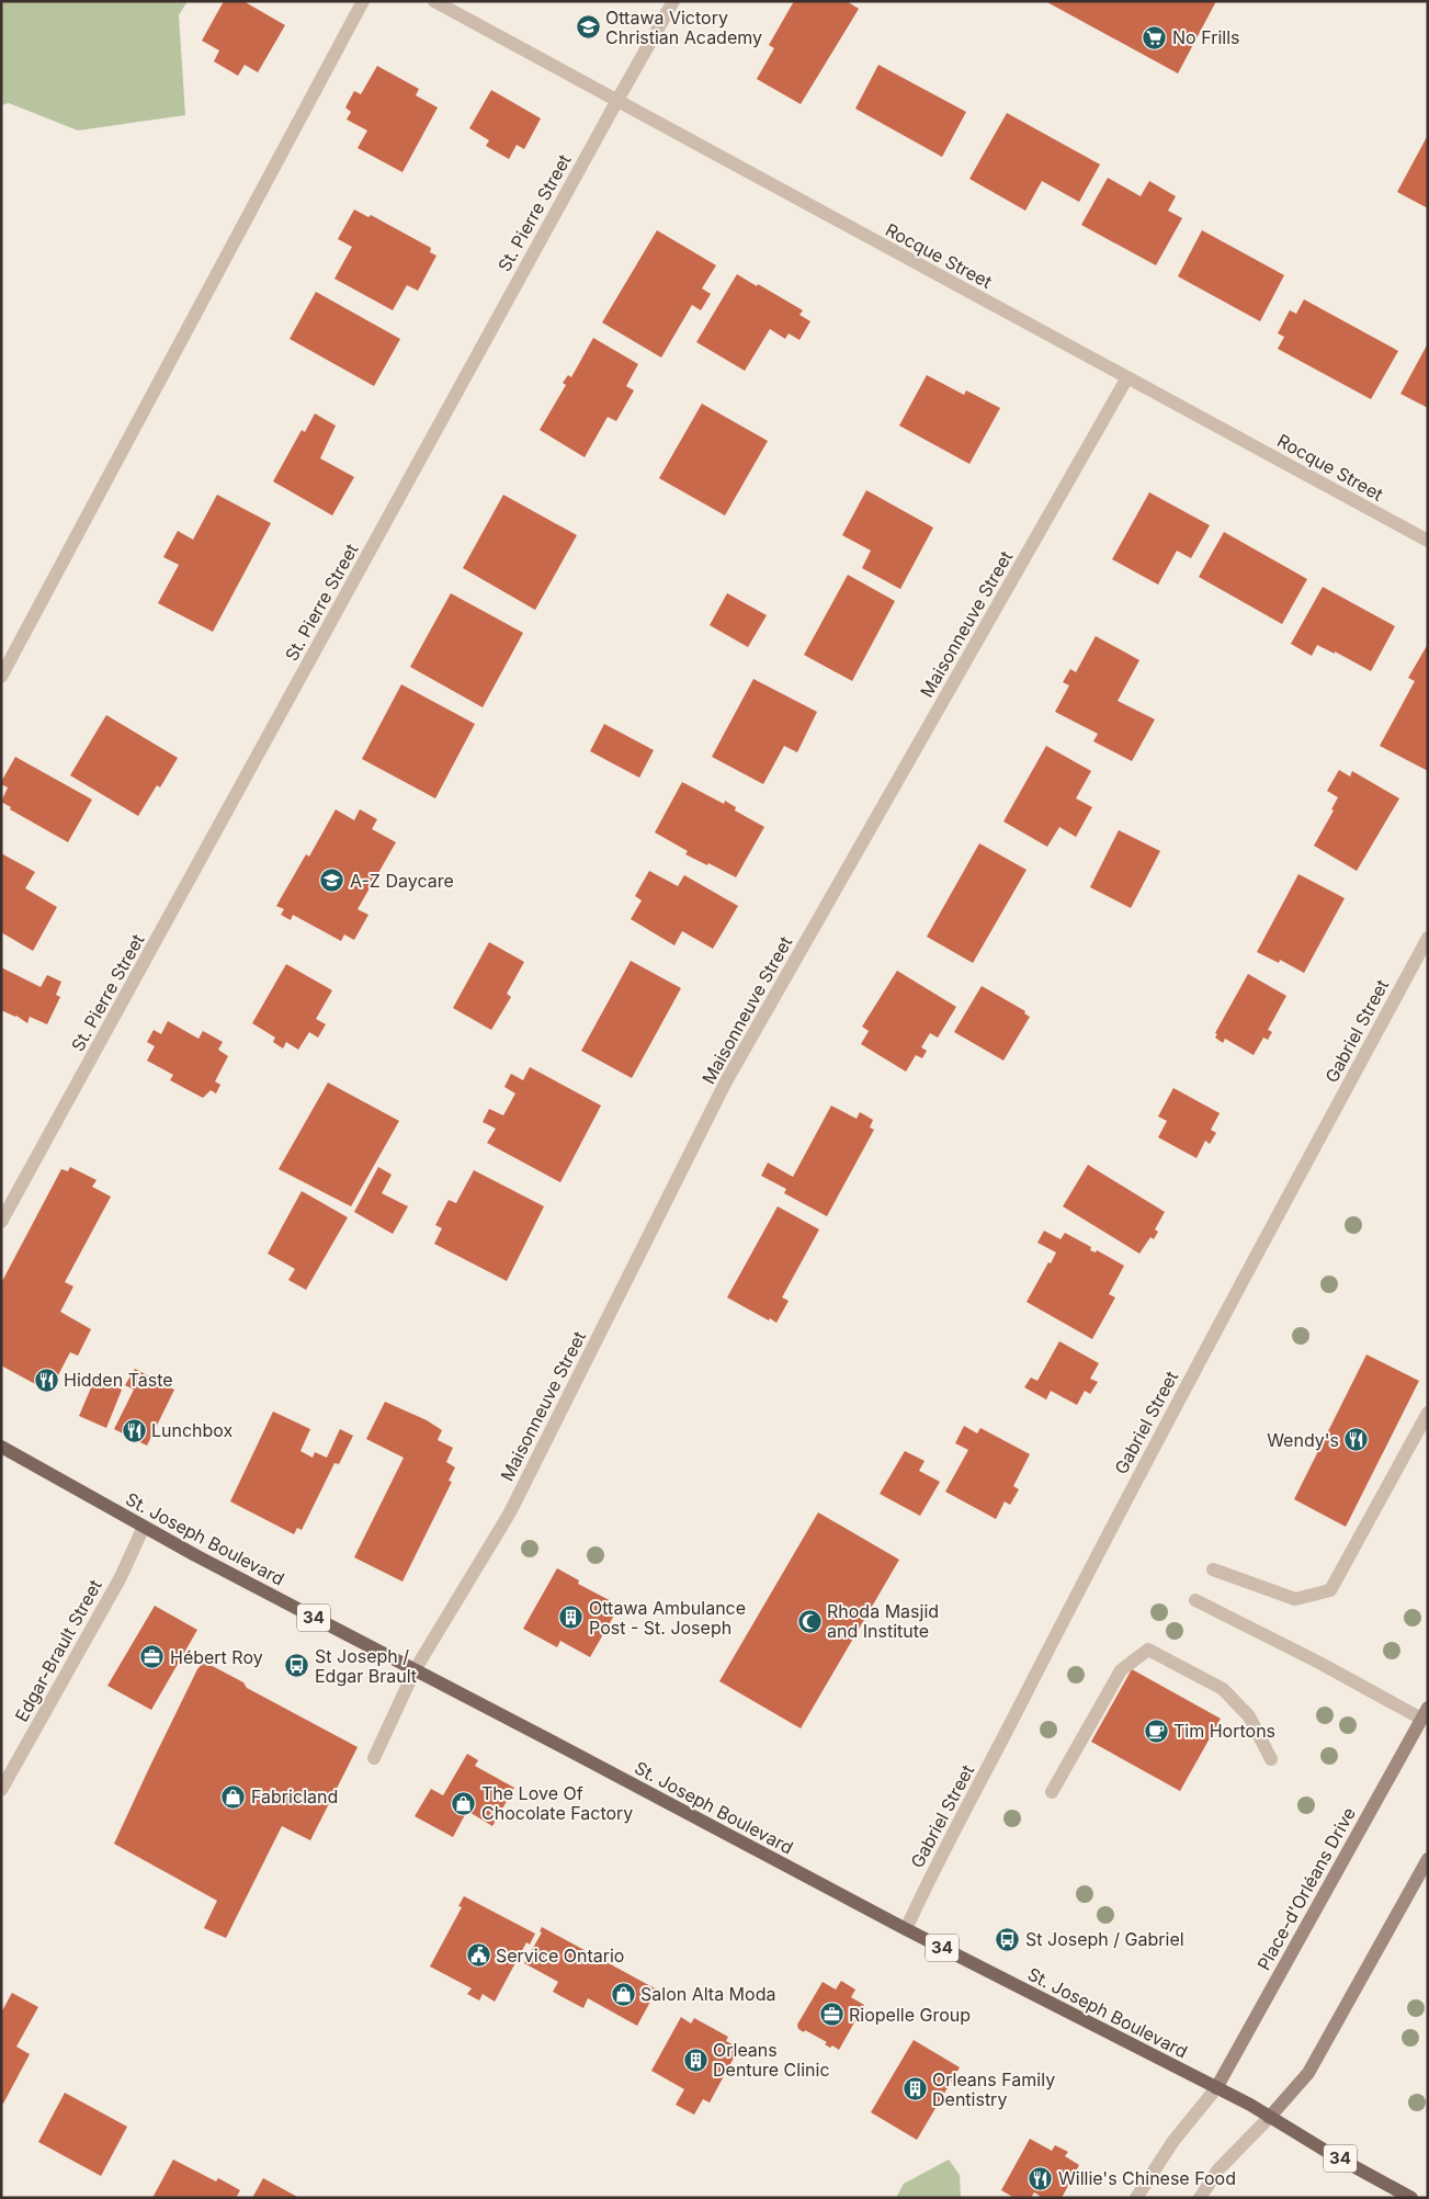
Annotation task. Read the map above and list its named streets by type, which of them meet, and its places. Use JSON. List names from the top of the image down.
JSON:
{
  "streets": {
    "main road": ["St. Joseph Boulevard", "34", "Place-d'Orléans Drive"],
    "street": [
      "St. Pierre Street",
      "Rocque Street",
      "Maisonneuve Street",
      "Gabriel Street",
      "Edgar-Brault Street"
    ]
  },
  "crossings": [
    ["St. Pierre Street", "Rocque Street"],
    ["Rocque Street", "Maisonneuve Street"],
    ["Maisonneuve Street", "St. Joseph Boulevard"],
    ["Gabriel Street", "St. Joseph Boulevard"],
    ["St. Joseph Boulevard", "Edgar-Brault Street"],
    ["St. Joseph Boulevard", "Place-d'Orléans Drive"]
  ],
  "places": {
    "school or university": ["Ottawa Victory Christian Academy", "A-Z Daycare"],
    "supermarket": ["No Frills"],
    "restaurant": [
      "Hidden Taste",
      "Lunchbox",
      "Wendy's",
      "Willie's Chinese Food"
    ],
    "building": ["Ottawa Ambulance Post - St. Joseph", "Orleans Denture Clinic", "Orleans Family Dentistry"],
    "mosque": ["Rhoda Masjid and Institute"],
    "office": ["Hébert Roy", "Riopelle Group"],
    "bus stop": ["St Joseph / Edgar Brault", "St Joseph / Gabriel"],
    "cafe": ["Tim Hortons"],
    "shop": ["Fabricland", "The Love Of Chocolate Factory", "Salon Alta Moda"],
    "public building": ["Service Ontario"]
  }
}
